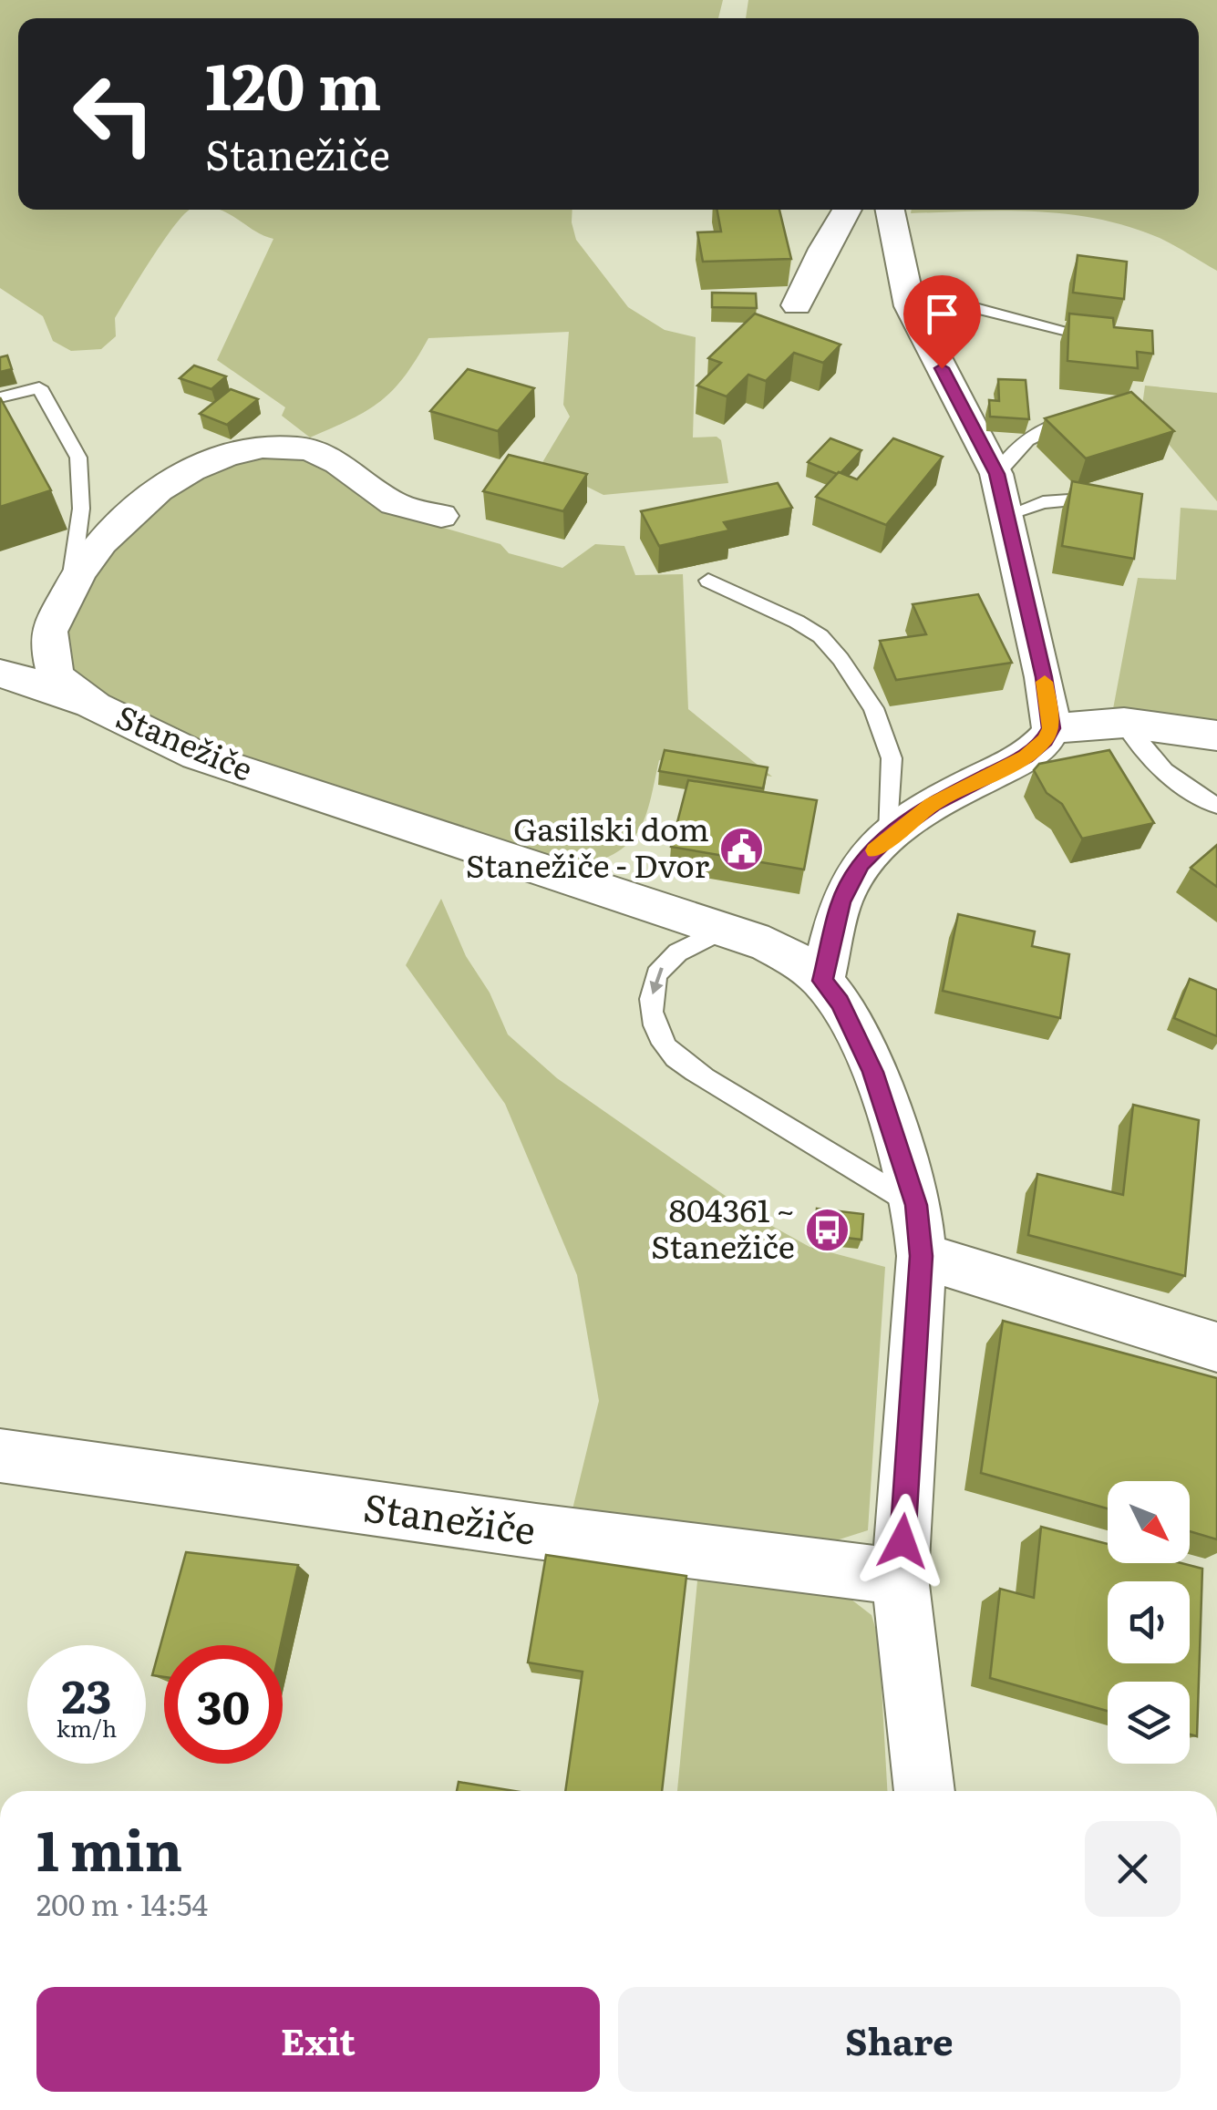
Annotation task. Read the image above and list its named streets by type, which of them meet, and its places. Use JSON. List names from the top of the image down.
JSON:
{
  "streets": {
    "street": ["Stanežiče"]
  },
  "places": {
    "public building": ["Gasilski dom Stanežiče - Dvor"],
    "bus stop": ["804361 ~ Stanežiče"]
  },
  "north": "bottom right",
  "page": {
    "turn": ["120 m", "Stanežiče"],
    "speed": "23 km/h",
    "limit": "30",
    "heading": ["1 min", "200 m · 14:54"],
    "buttons": ["Exit", "Share"]
  }
}
